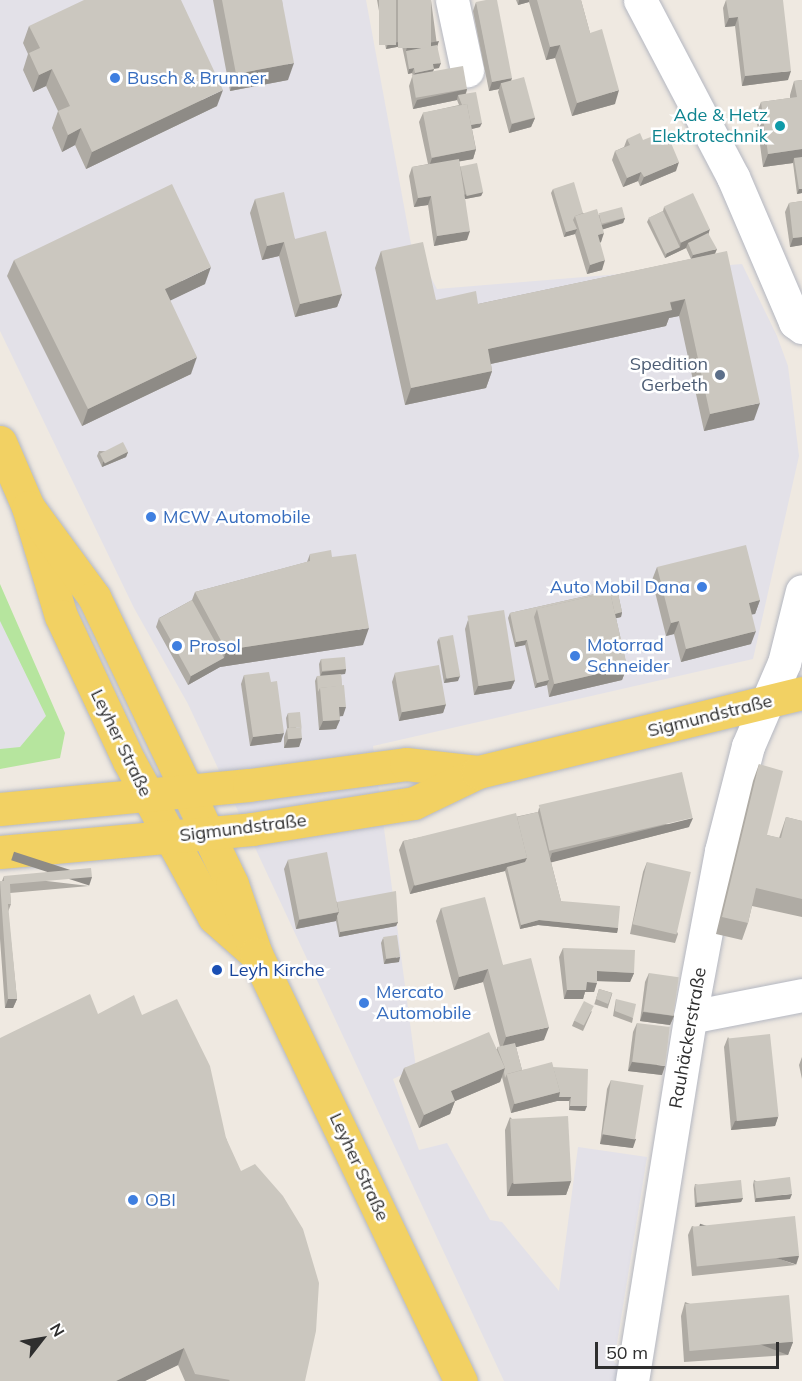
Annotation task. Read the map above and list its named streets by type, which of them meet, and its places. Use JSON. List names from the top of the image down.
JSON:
{
  "streets": {
    "main road": ["Sigmundstraße", "Leyher Straße"],
    "street": ["Rauhäckerstraße"]
  },
  "crossings": [
    ["Sigmundstraße", "Leyher Straße"],
    ["Sigmundstraße", "Rauhäckerstraße"]
  ],
  "places": [
    "Busch & Brunner",
    "Ade & Hetz Elektrotechnik",
    "Spedition Gerbeth",
    "MCW Automobile",
    "Auto Mobil Dana",
    "Prosol",
    "Motorrad Schneider",
    "Leyh Kirche",
    "Mercato Automobile",
    "OBI"
  ],
  "scale_bar": "50 m",
  "north": "top right"
}
